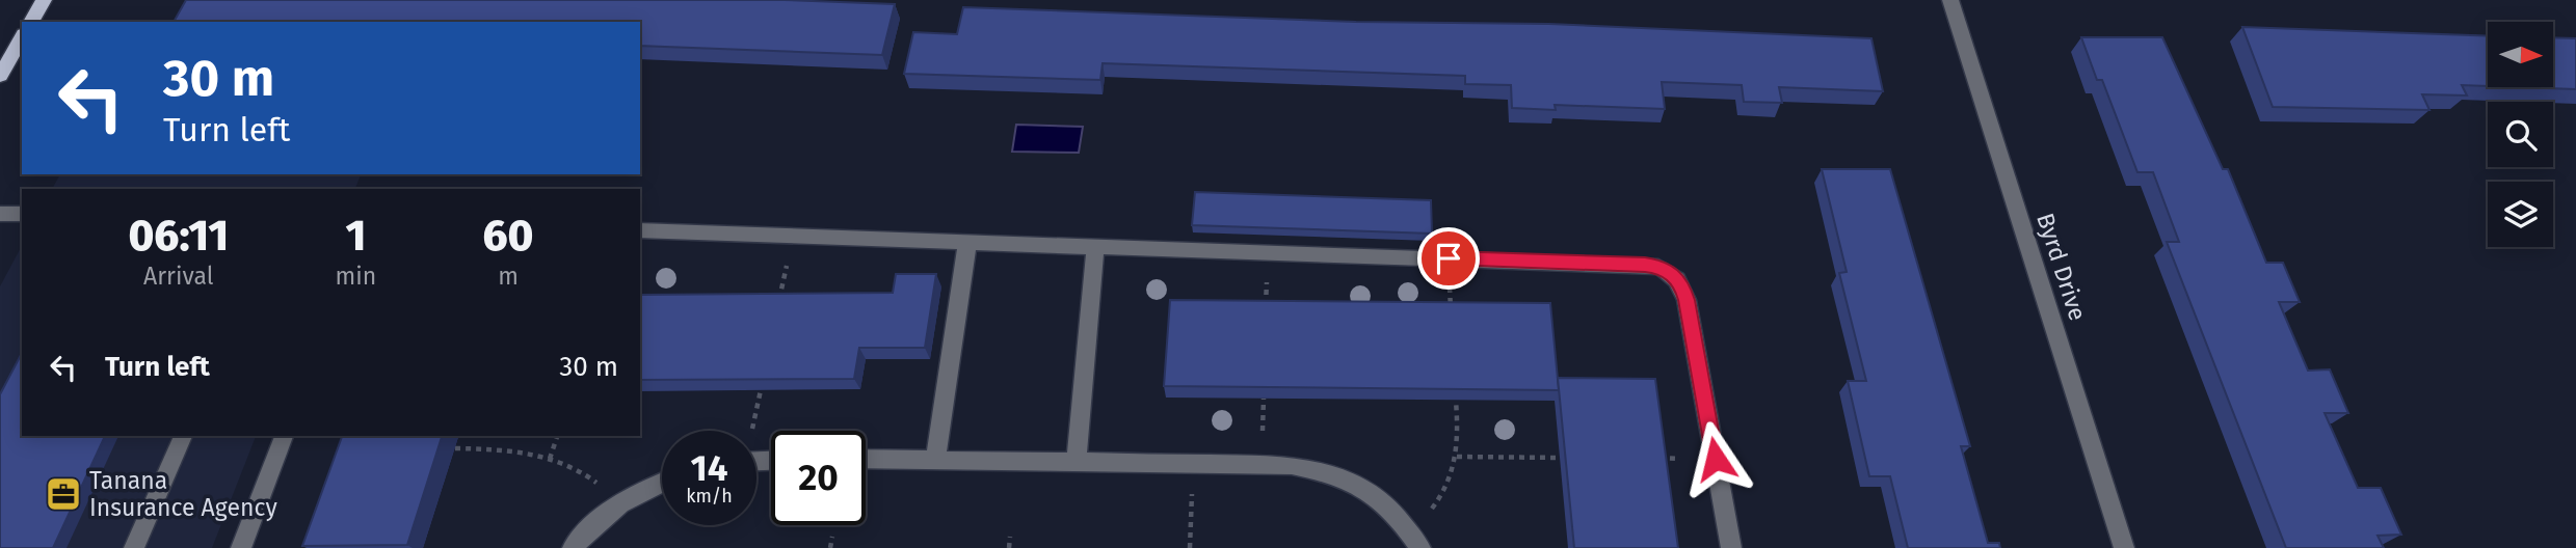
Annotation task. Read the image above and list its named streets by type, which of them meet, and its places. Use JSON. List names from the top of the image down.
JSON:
{
  "streets": {
    "street": ["Byrd Drive"]
  },
  "places": {
    "office": ["Tanana Insurance Agency"]
  },
  "north": "right",
  "page": {
    "turn": ["30 m", "Turn left"],
    "eta": [
      "06:11",
      "Arrival",
      "1",
      "min",
      "60",
      "m"
    ],
    "list": [
      {
        "name": "Turn left",
        "value": "30 m"
      }
    ],
    "speed": "14 km/h",
    "limit": "20"
  }
}
